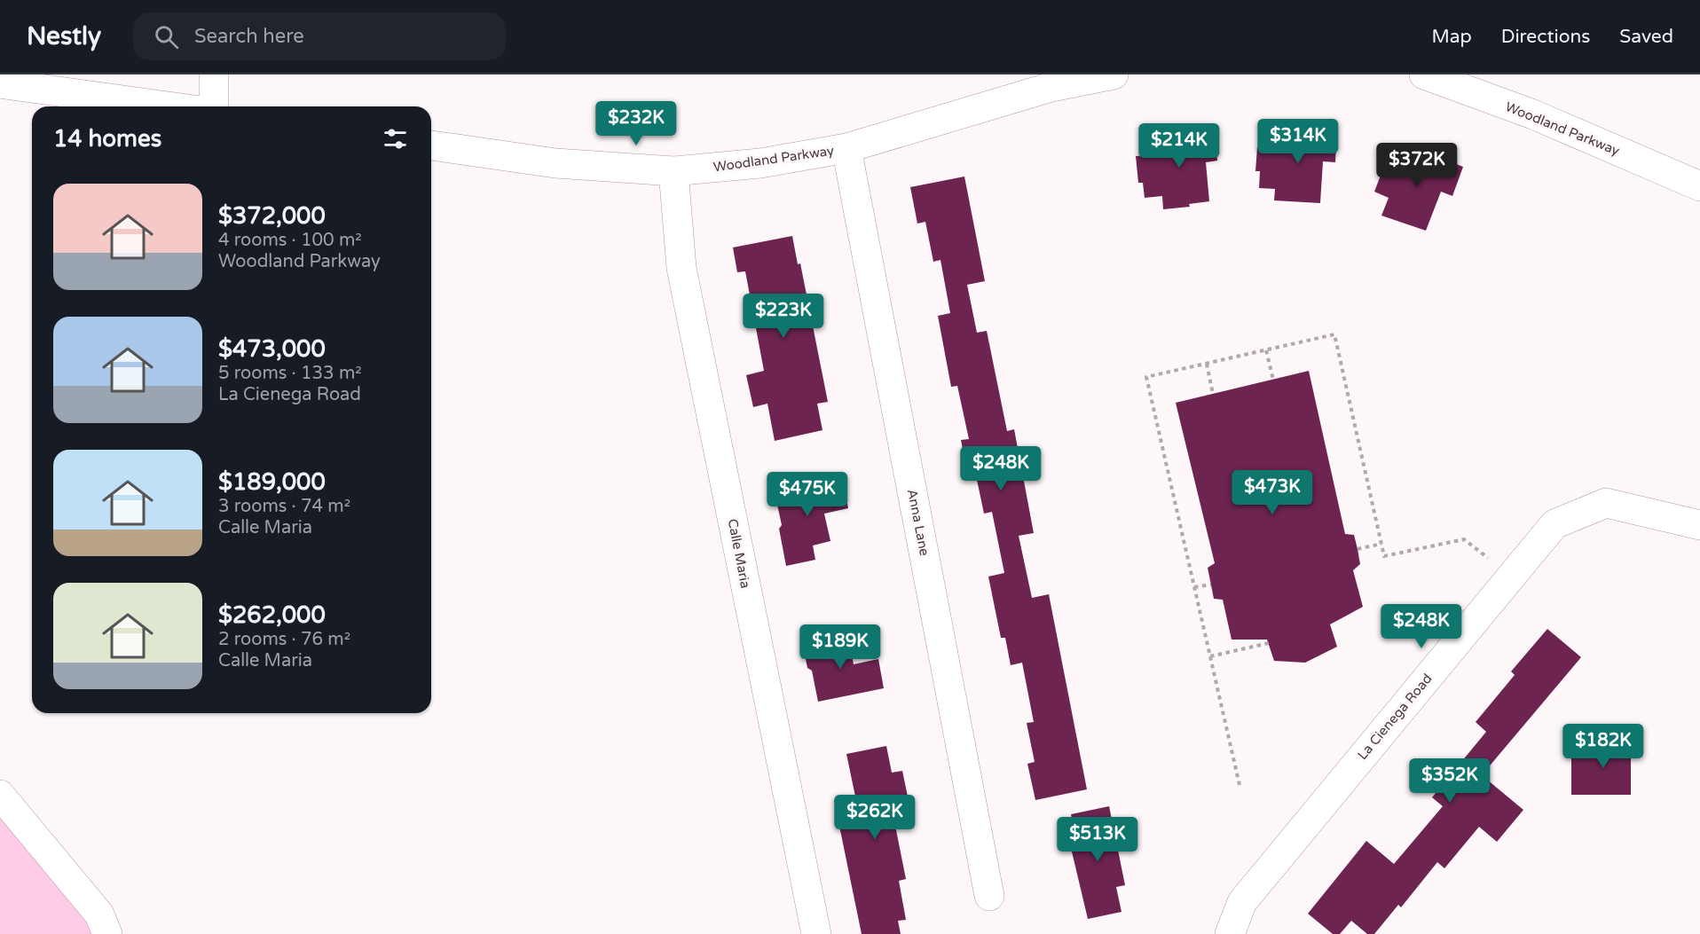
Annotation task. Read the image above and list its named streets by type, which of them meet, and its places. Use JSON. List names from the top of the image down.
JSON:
{
  "streets": {
    "street": [
      "Woodland Parkway",
      "Anna Lane",
      "Calle Maria",
      "La Cienega Road"
    ]
  },
  "crossings": [
    ["Woodland Parkway", "Anna Lane"],
    ["Woodland Parkway", "Calle Maria"]
  ],
  "page": {
    "header": "Nestly",
    "search": "Search here",
    "nav": ["Map", "Directions", "Saved"],
    "price": [
      "$232K",
      "$314K",
      "$214K",
      "$372K",
      "$223K",
      "$248K",
      "$473K",
      "$475K",
      "$248K",
      "$189K",
      "$182K",
      "$352K",
      "$262K",
      "$513K"
    ],
    "heading": "14 homes",
    "list": [
      {
        "name": "$372,000",
        "note": "4 rooms · 100 m² · Woodland Parkway"
      },
      {
        "name": "$473,000",
        "note": "5 rooms · 133 m² · La Cienega Road"
      },
      {
        "name": "$189,000",
        "note": "3 rooms · 74 m² · Calle Maria"
      },
      {
        "name": "$262,000",
        "note": "2 rooms · 76 m² · Calle Maria"
      }
    ]
  }
}
